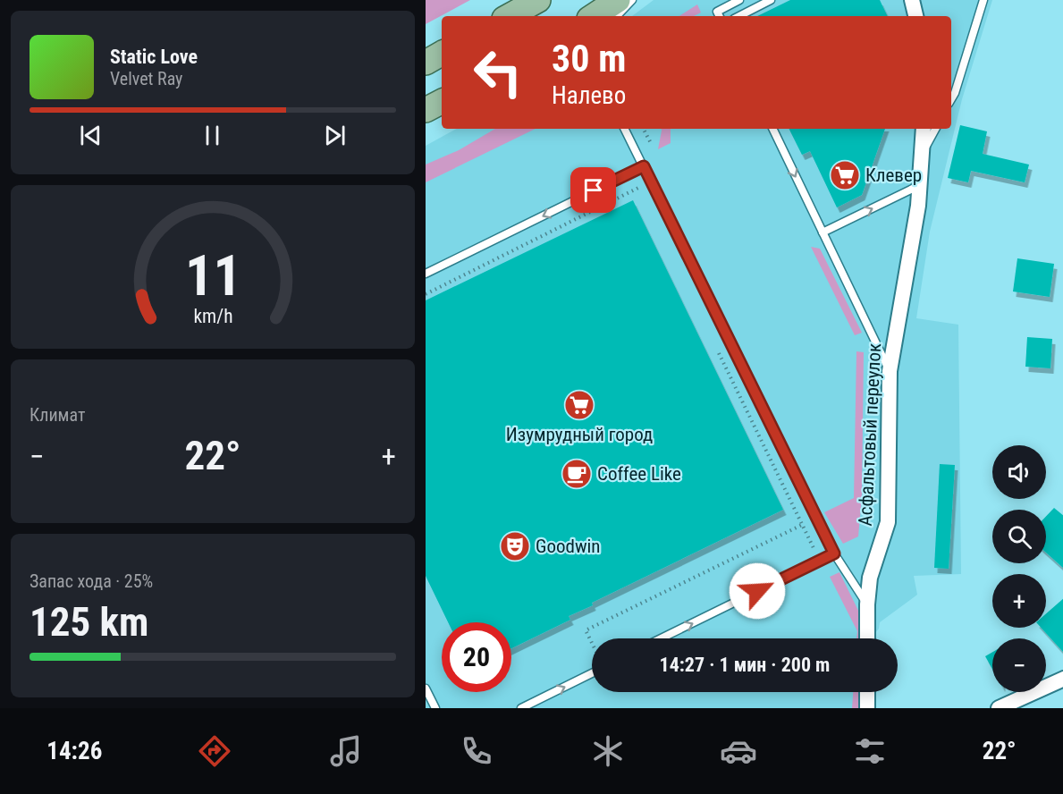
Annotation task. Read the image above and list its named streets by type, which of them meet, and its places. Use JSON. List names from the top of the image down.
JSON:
{
  "streets": {
    "street": ["Асфальтовый переулок"]
  },
  "places": {
    "supermarket": ["Клевер", "Изумрудный город"],
    "cafe": ["Coffee Like"],
    "theatre": ["Goodwin"]
  },
  "page": {
    "turn": ["30 m", "Налево"],
    "song": ["Static Love", "Velvet Ray"],
    "tile": [
      "Климат",
      ["Запас хода · 25%", "125 km"]
    ],
    "heat": ["−", "22°", "+"],
    "map_buttons": ["+", "−"],
    "limit": "20",
    "trip": "14:27 · 1 мин · 200 m",
    "tabs": ["14:26", "22°"],
    "gauge": ["11", "km/h"]
  }
}
